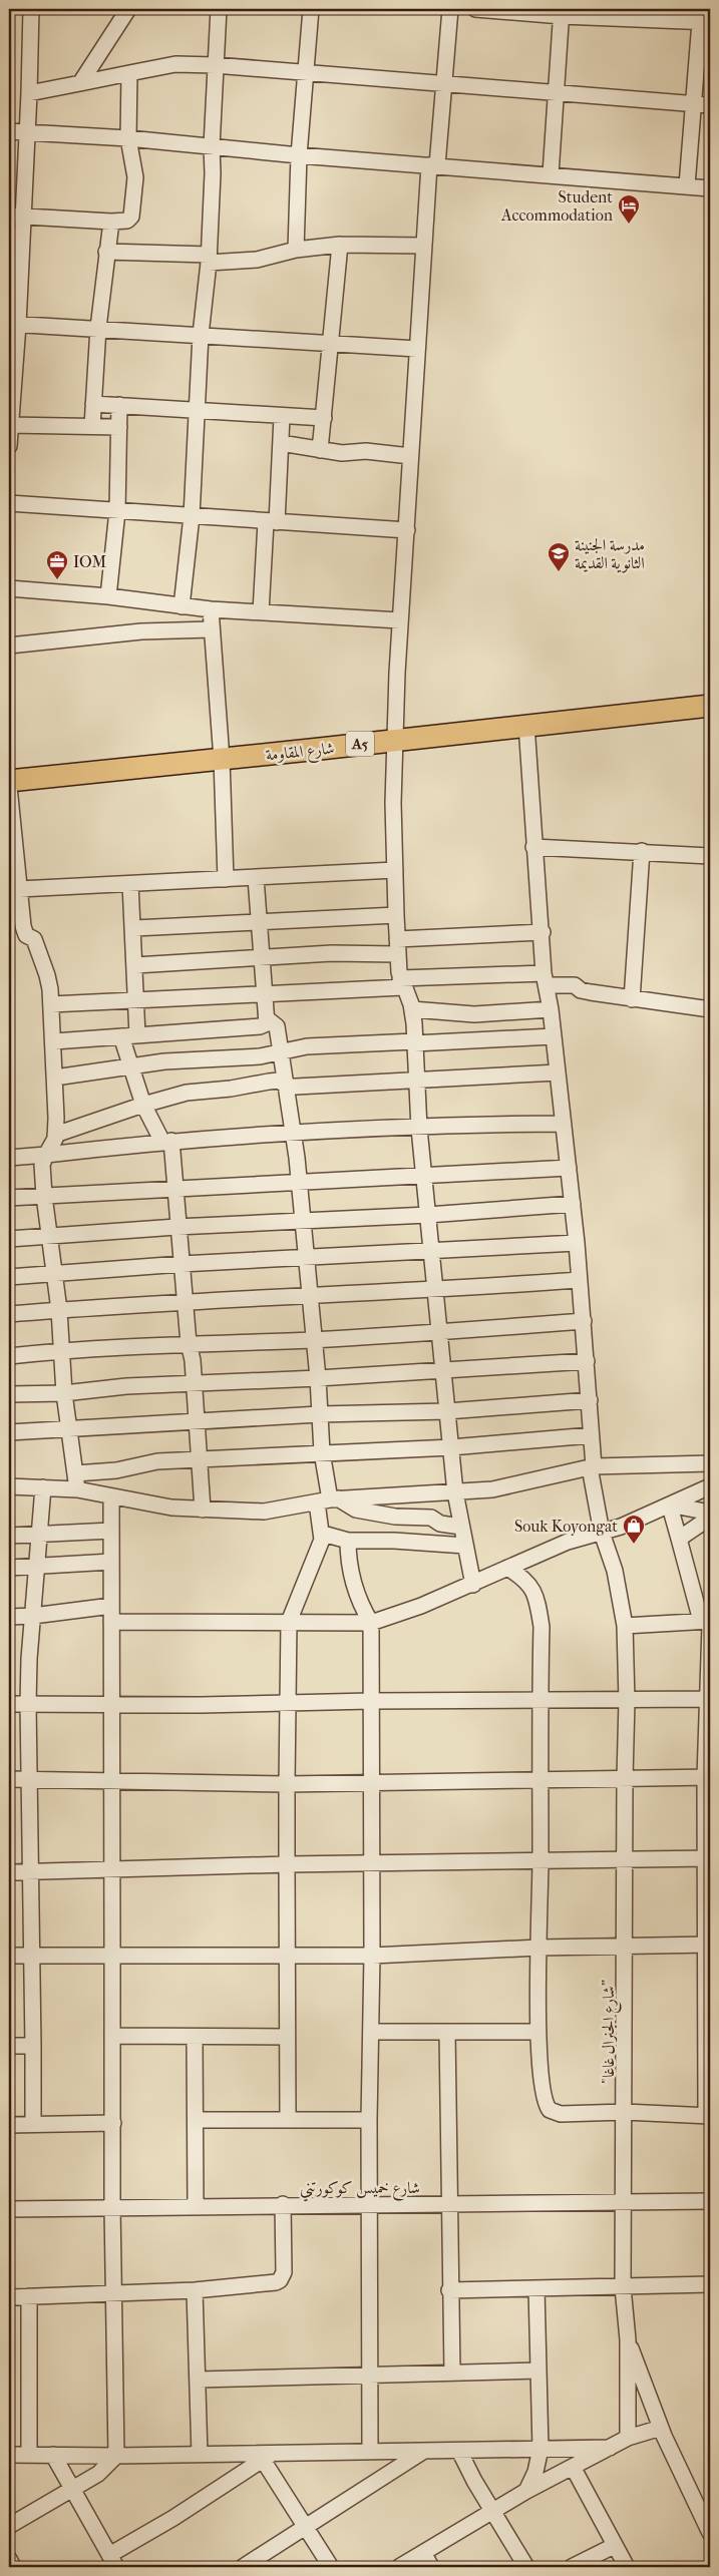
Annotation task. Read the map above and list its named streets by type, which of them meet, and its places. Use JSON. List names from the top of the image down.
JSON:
{
  "streets": {
    "highway": ["A5", "شارع المقاومة"],
    "street": ["\"شارع الجنرال غاغا\"", "شارع خميس كوكورتني"]
  },
  "crossings": [
    ["شارع المقاومة", "\"شارع الجنرال غاغا\""],
    ["\"شارع الجنرال غاغا\"", "شارع خميس كوكورتني"]
  ],
  "places": {
    "hotel": ["Student Accommodation"],
    "school or university": ["مدرسة الجنينة الثانوية القديمة"],
    "office": ["IOM"],
    "shop": ["Souk Koyongat"]
  }
}
